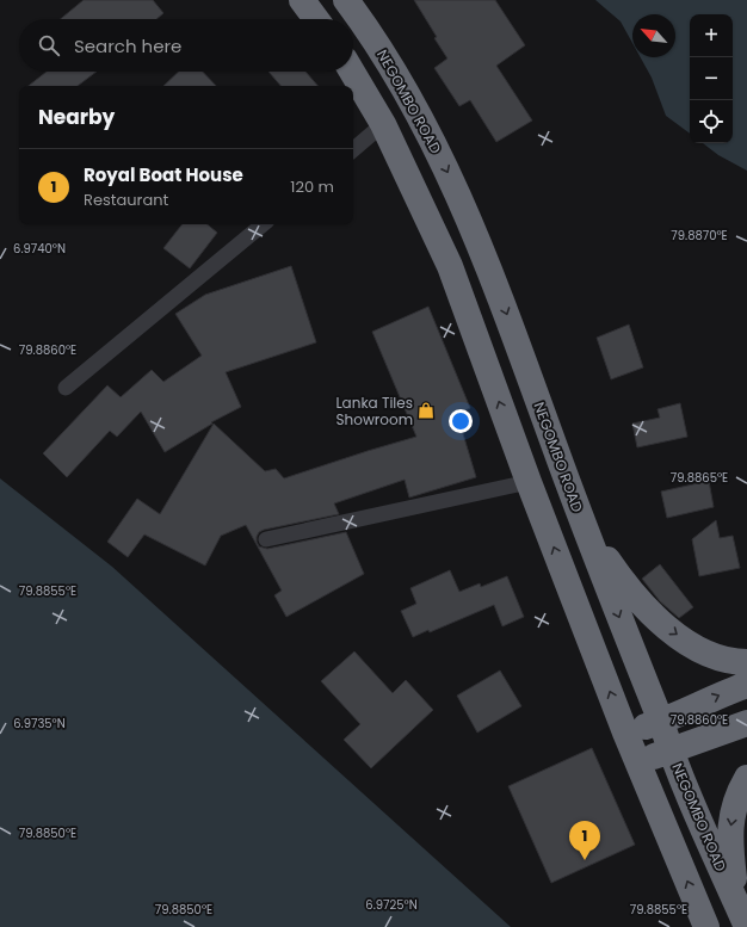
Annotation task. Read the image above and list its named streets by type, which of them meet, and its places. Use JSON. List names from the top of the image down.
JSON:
{
  "streets": {
    "highway": ["NEGOMBO ROAD"]
  },
  "places": {
    "shop": ["Lanka Tiles Showroom"]
  },
  "north": "top left",
  "page": {
    "map_buttons": ["+", "−"],
    "search": "Search here",
    "heading": "Nearby",
    "list": [
      {
        "mark": "1",
        "name": "Royal Boat House",
        "note": "Restaurant",
        "value": "120 m"
      }
    ],
    "pins": "1"
  },
  "coordinates": [
    "79.8870°E",
    "6.9740°N",
    "79.8860°E",
    "79.8865°E",
    "79.8855°E",
    "6.9735°N",
    "79.8850°E",
    "6.9725°N"
  ]
}
